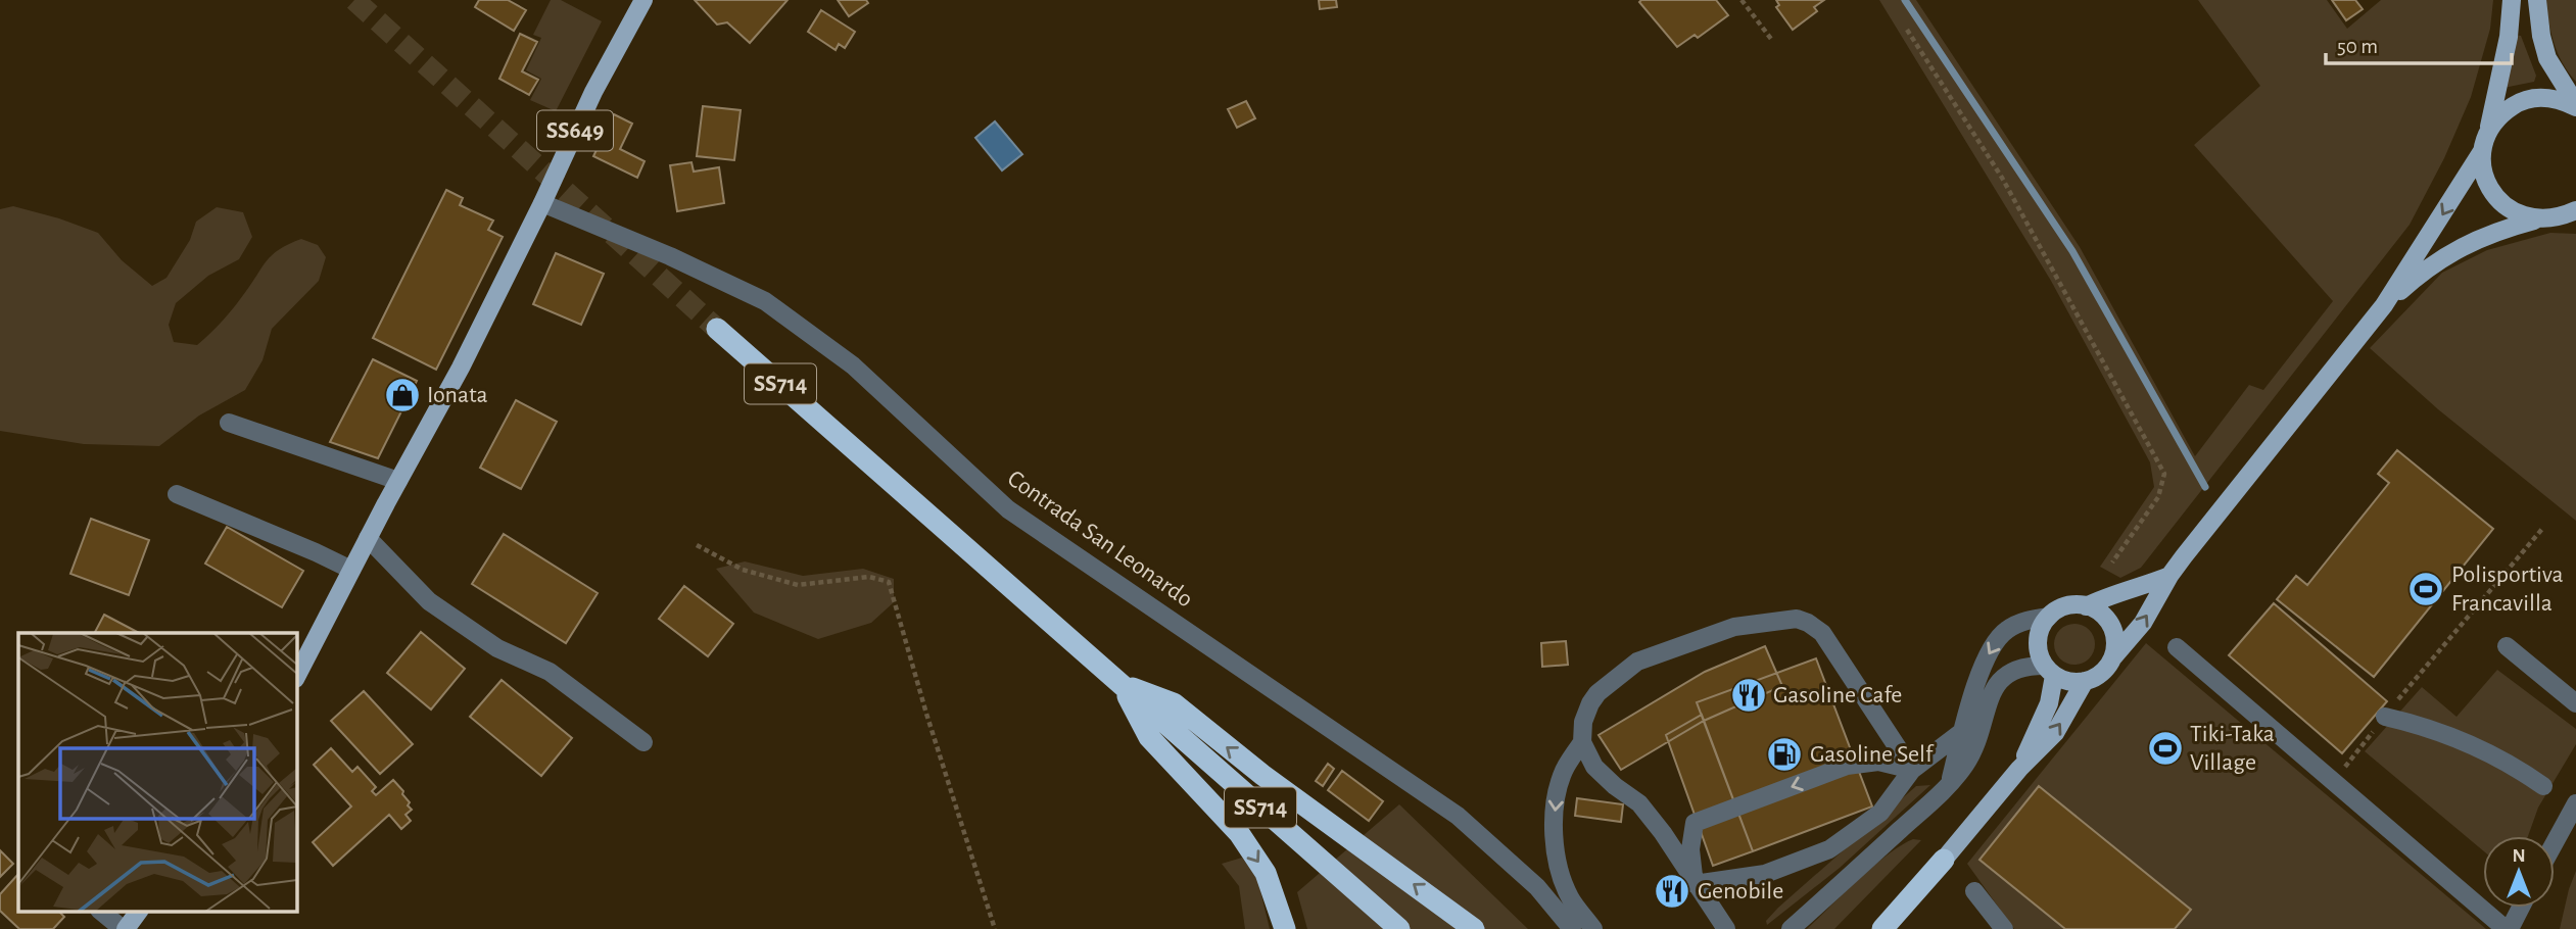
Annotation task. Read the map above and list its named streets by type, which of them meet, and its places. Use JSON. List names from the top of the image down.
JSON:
{
  "streets": {
    "highway": ["SS714"],
    "main road": ["SS649"],
    "street": ["Contrada San Leonardo"]
  },
  "crossings": [
    ["SS649", "Contrada San Leonardo"]
  ],
  "places": {
    "shop": ["Ionata"],
    "sports": ["Polisportiva Francavilla", "Tiki-Taka Village"],
    "restaurant": ["Gasoline Cafe", "Genobile"],
    "fuel station": ["Gasoline Self"]
  },
  "scale_bar": "50 m",
  "north": "top"
}
